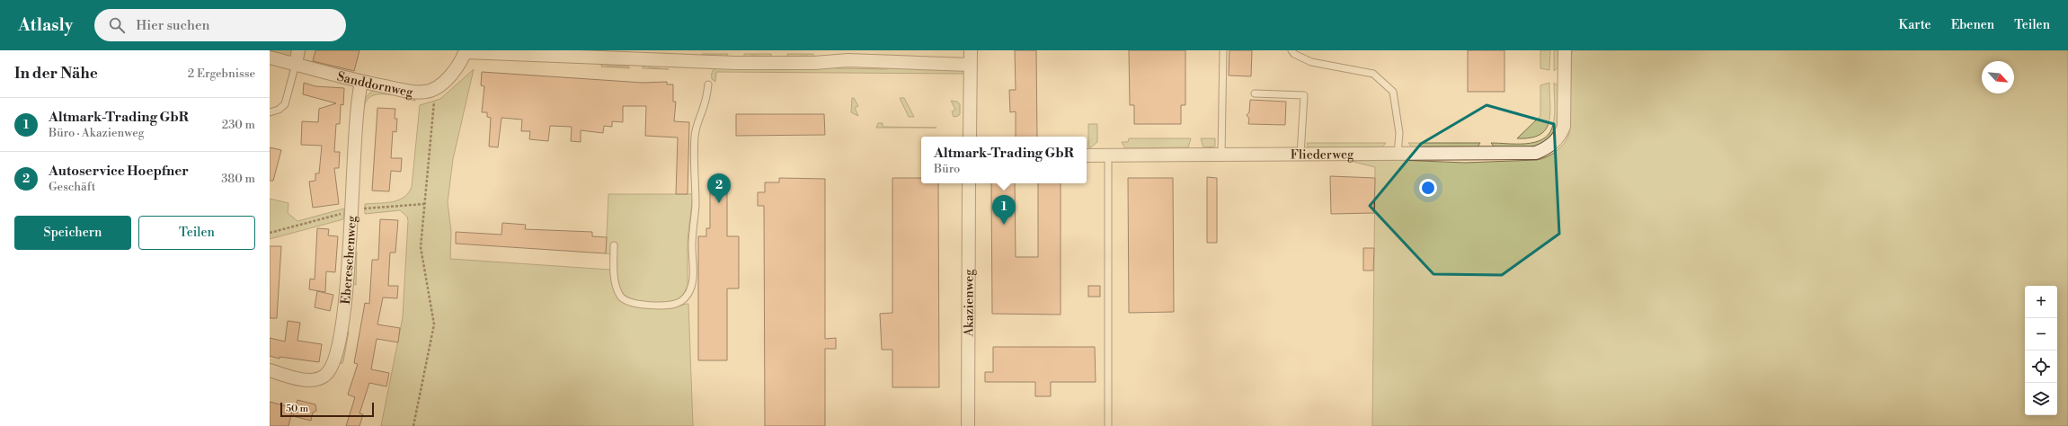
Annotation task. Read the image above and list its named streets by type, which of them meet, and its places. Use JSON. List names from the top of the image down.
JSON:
{
  "streets": {
    "street": [
      "Sanddornweg",
      "Fliederweg",
      "Ebereschenweg",
      "Akazienweg"
    ]
  },
  "crossings": [
    ["Sanddornweg", "Ebereschenweg"]
  ],
  "scale_bar": "50 m",
  "north": "bottom right",
  "page": {
    "header": "Atlasly",
    "search": "Hier suchen",
    "nav": ["Karte", "Ebenen", "Teilen"],
    "heading": ["In der Nähe", "2 Ergebnisse"],
    "list": [
      {
        "mark": "1",
        "name": "Altmark-Trading GbR",
        "note": "Büro · Akazienweg",
        "value": "230 m"
      },
      {
        "mark": "2",
        "name": "Autoservice Hoepfner",
        "note": "Geschäft",
        "value": "380 m"
      }
    ],
    "popup": ["Altmark-Trading GbR", "Büro"],
    "pins": ["2", "1"],
    "buttons": ["Speichern", "Teilen"],
    "map_buttons": ["+", "−"],
    "scale": "50 m"
  }
}
